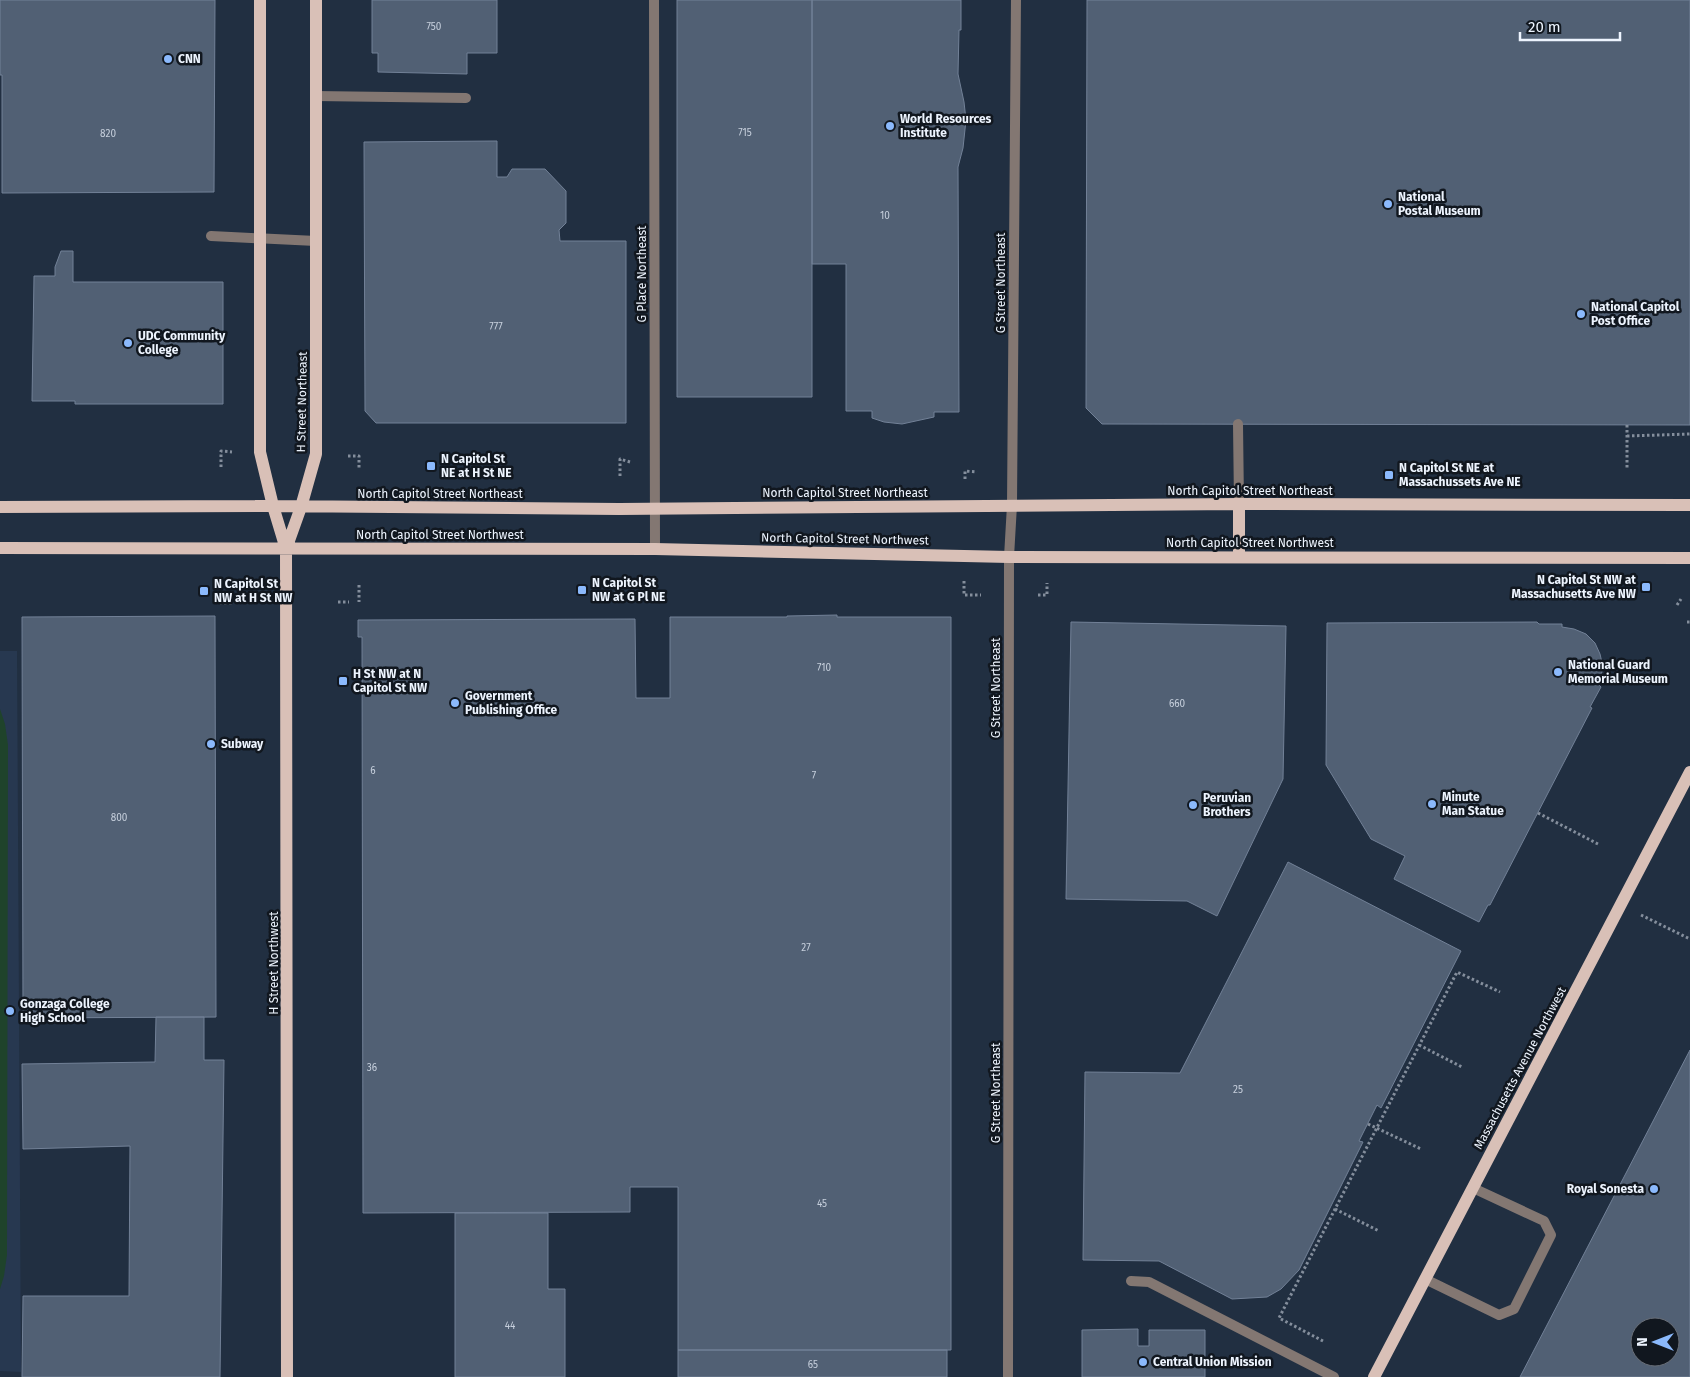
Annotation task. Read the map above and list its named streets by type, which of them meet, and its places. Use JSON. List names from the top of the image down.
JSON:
{
  "streets": {
    "main road": [
      "H Street Northeast",
      "North Capitol Street Northeast",
      "North Capitol Street Northwest",
      "H Street Northwest",
      "Massachusetts Avenue Northwest"
    ],
    "street": ["G Place Northeast", "G Street Northeast"]
  },
  "crossings": [
    ["G Place Northeast", "North Capitol Street Northeast"],
    ["G Place Northeast", "North Capitol Street Northwest"],
    ["G Street Northeast", "North Capitol Street Northeast"],
    ["G Street Northeast", "North Capitol Street Northwest"],
    ["H Street Northeast", "North Capitol Street Northeast"],
    ["H Street Northeast", "North Capitol Street Northwest"],
    ["H Street Northeast", "H Street Northwest"],
    ["North Capitol Street Northwest", "H Street Northwest"]
  ],
  "places": {
    "other": [
      "CNN",
      "World Resources Institute",
      "National Postal Museum",
      "National Capitol Post Office",
      "UDC Community College",
      "National Guard Memorial Museum",
      "Government Publishing Office",
      "Subway",
      "Minute Man Statue",
      "Peruvian Brothers",
      "Gonzaga College High School",
      "Royal Sonesta",
      "Central Union Mission"
    ],
    "transit": [
      "N Capitol St NE at H St NE",
      "N Capitol St NE at Massachussets Ave NE",
      "N Capitol St NW at Massachusetts Ave NW",
      "N Capitol St NW at G Pl NE",
      "N Capitol St NW at H St NW",
      "H St NW at N Capitol St NW"
    ]
  },
  "house_numbers": [
    "750",
    "715",
    "820",
    "10",
    "777",
    "710",
    "660",
    "6",
    "7",
    "800",
    "27",
    "36",
    "25",
    "45",
    "44",
    "65"
  ],
  "scale_bar": "20 m",
  "north": "left"
}
